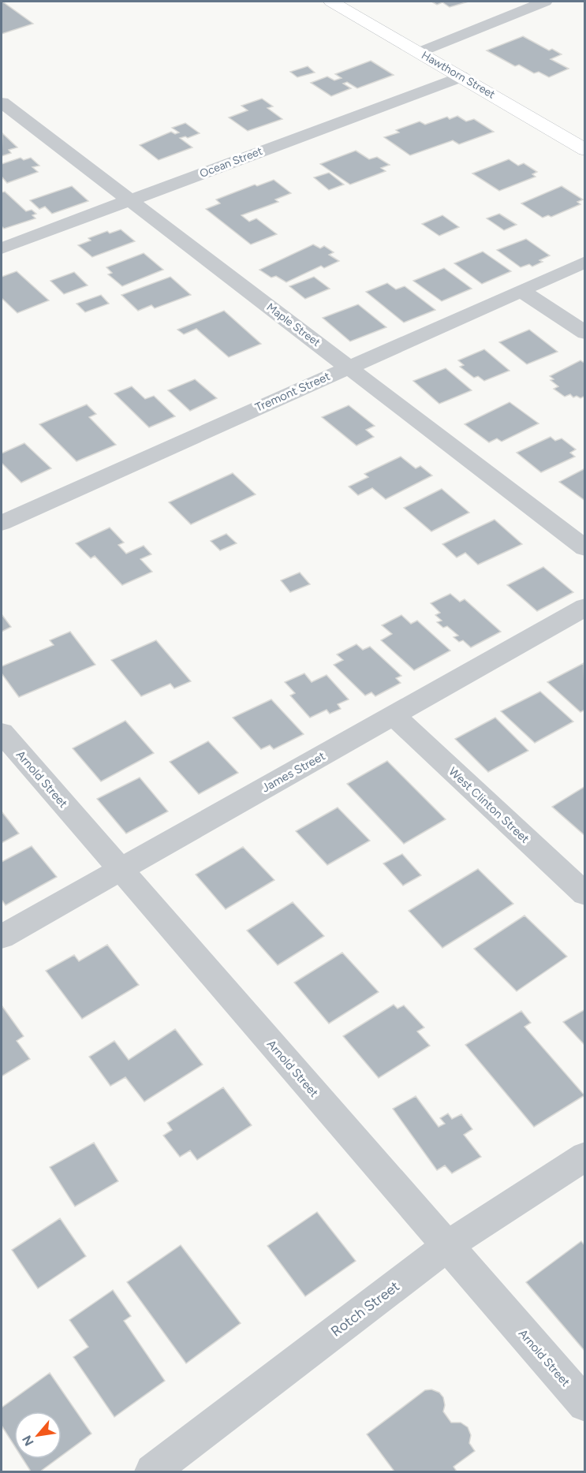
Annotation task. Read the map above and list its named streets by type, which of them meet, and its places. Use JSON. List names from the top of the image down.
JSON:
{
  "streets": {
    "main road": ["Hawthorn Street"],
    "street": [
      "Ocean Street",
      "Maple Street",
      "Tremont Street",
      "James Street",
      "Arnold Street",
      "West Clinton Street",
      "Rotch Street"
    ]
  },
  "crossings": [
    ["Hawthorn Street", "Ocean Street"],
    ["Ocean Street", "Maple Street"],
    ["Maple Street", "Tremont Street"],
    ["James Street", "Arnold Street"],
    ["James Street", "West Clinton Street"],
    ["Arnold Street", "Rotch Street"]
  ],
  "north": "bottom left"
}
